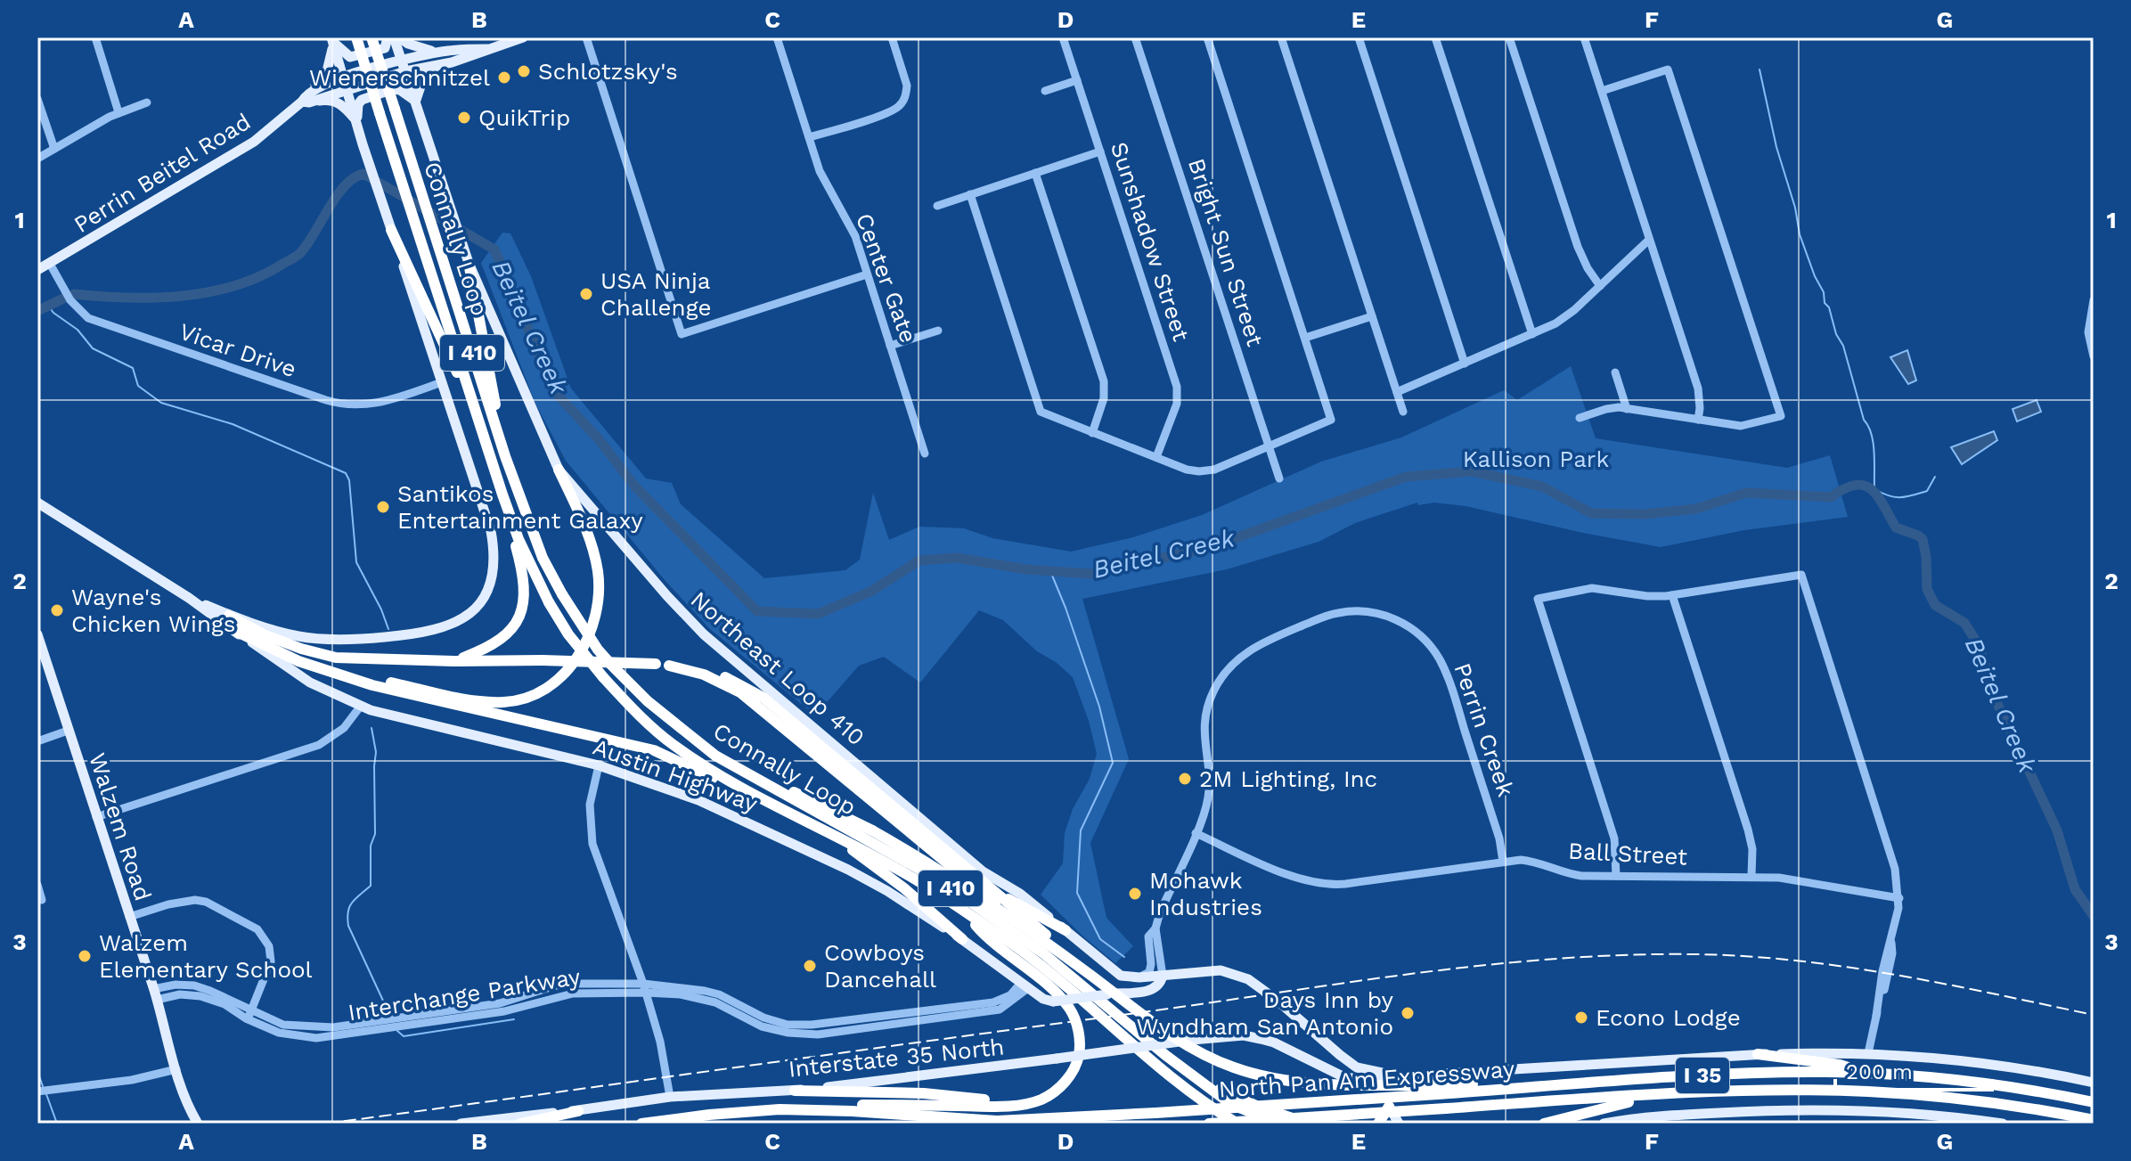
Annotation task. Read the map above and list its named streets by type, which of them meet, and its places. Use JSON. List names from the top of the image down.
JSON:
{
  "streets": {
    "highway": [
      "Connally Loop",
      "I 410",
      "I 35",
      "North Pan Am Expressway"
    ],
    "main road": [
      "Perrin Beitel Road",
      "Northeast Loop 410",
      "Austin Highway",
      "Walzem Road",
      "Interstate 35 North"
    ],
    "street": [
      "Sunshadow Street",
      "Bright Sun Street",
      "Center Gate",
      "Vicar Drive",
      "Perrin Creek",
      "Ball Street",
      "Interchange Parkway"
    ]
  },
  "crossings": [
    ["Perrin Beitel Road", "Vicar Drive"],
    ["Perrin Beitel Road", "Northeast Loop 410"],
    ["Connally Loop", "I 410"],
    ["Vicar Drive", "Austin Highway"],
    ["I 410", "North Pan Am Expressway"],
    ["Perrin Creek", "Austin Highway"],
    ["Perrin Creek", "Ball Street"],
    ["Austin Highway", "Interchange Parkway"],
    ["Walzem Road", "Interchange Parkway"]
  ],
  "water": ["Beitel Creek"],
  "parks": ["Kallison Park"],
  "places": [
    "Schlotzsky's",
    "Wienerschnitzel",
    "QuikTrip",
    "USA Ninja Challenge",
    "Santikos Entertainment Galaxy",
    "Wayne's Chicken Wings",
    "2M Lighting, Inc",
    "Mohawk Industries",
    "Walzem Elementary School",
    "Cowboys Dancehall",
    "Days Inn by Wyndham San Antonio",
    "Econo Lodge"
  ],
  "scale_bar": "200 m",
  "grid": {
    "columns": [
      "A",
      "B",
      "C",
      "D",
      "E",
      "F",
      "G"
    ],
    "rows": ["1", "2", "3"]
  }
}
